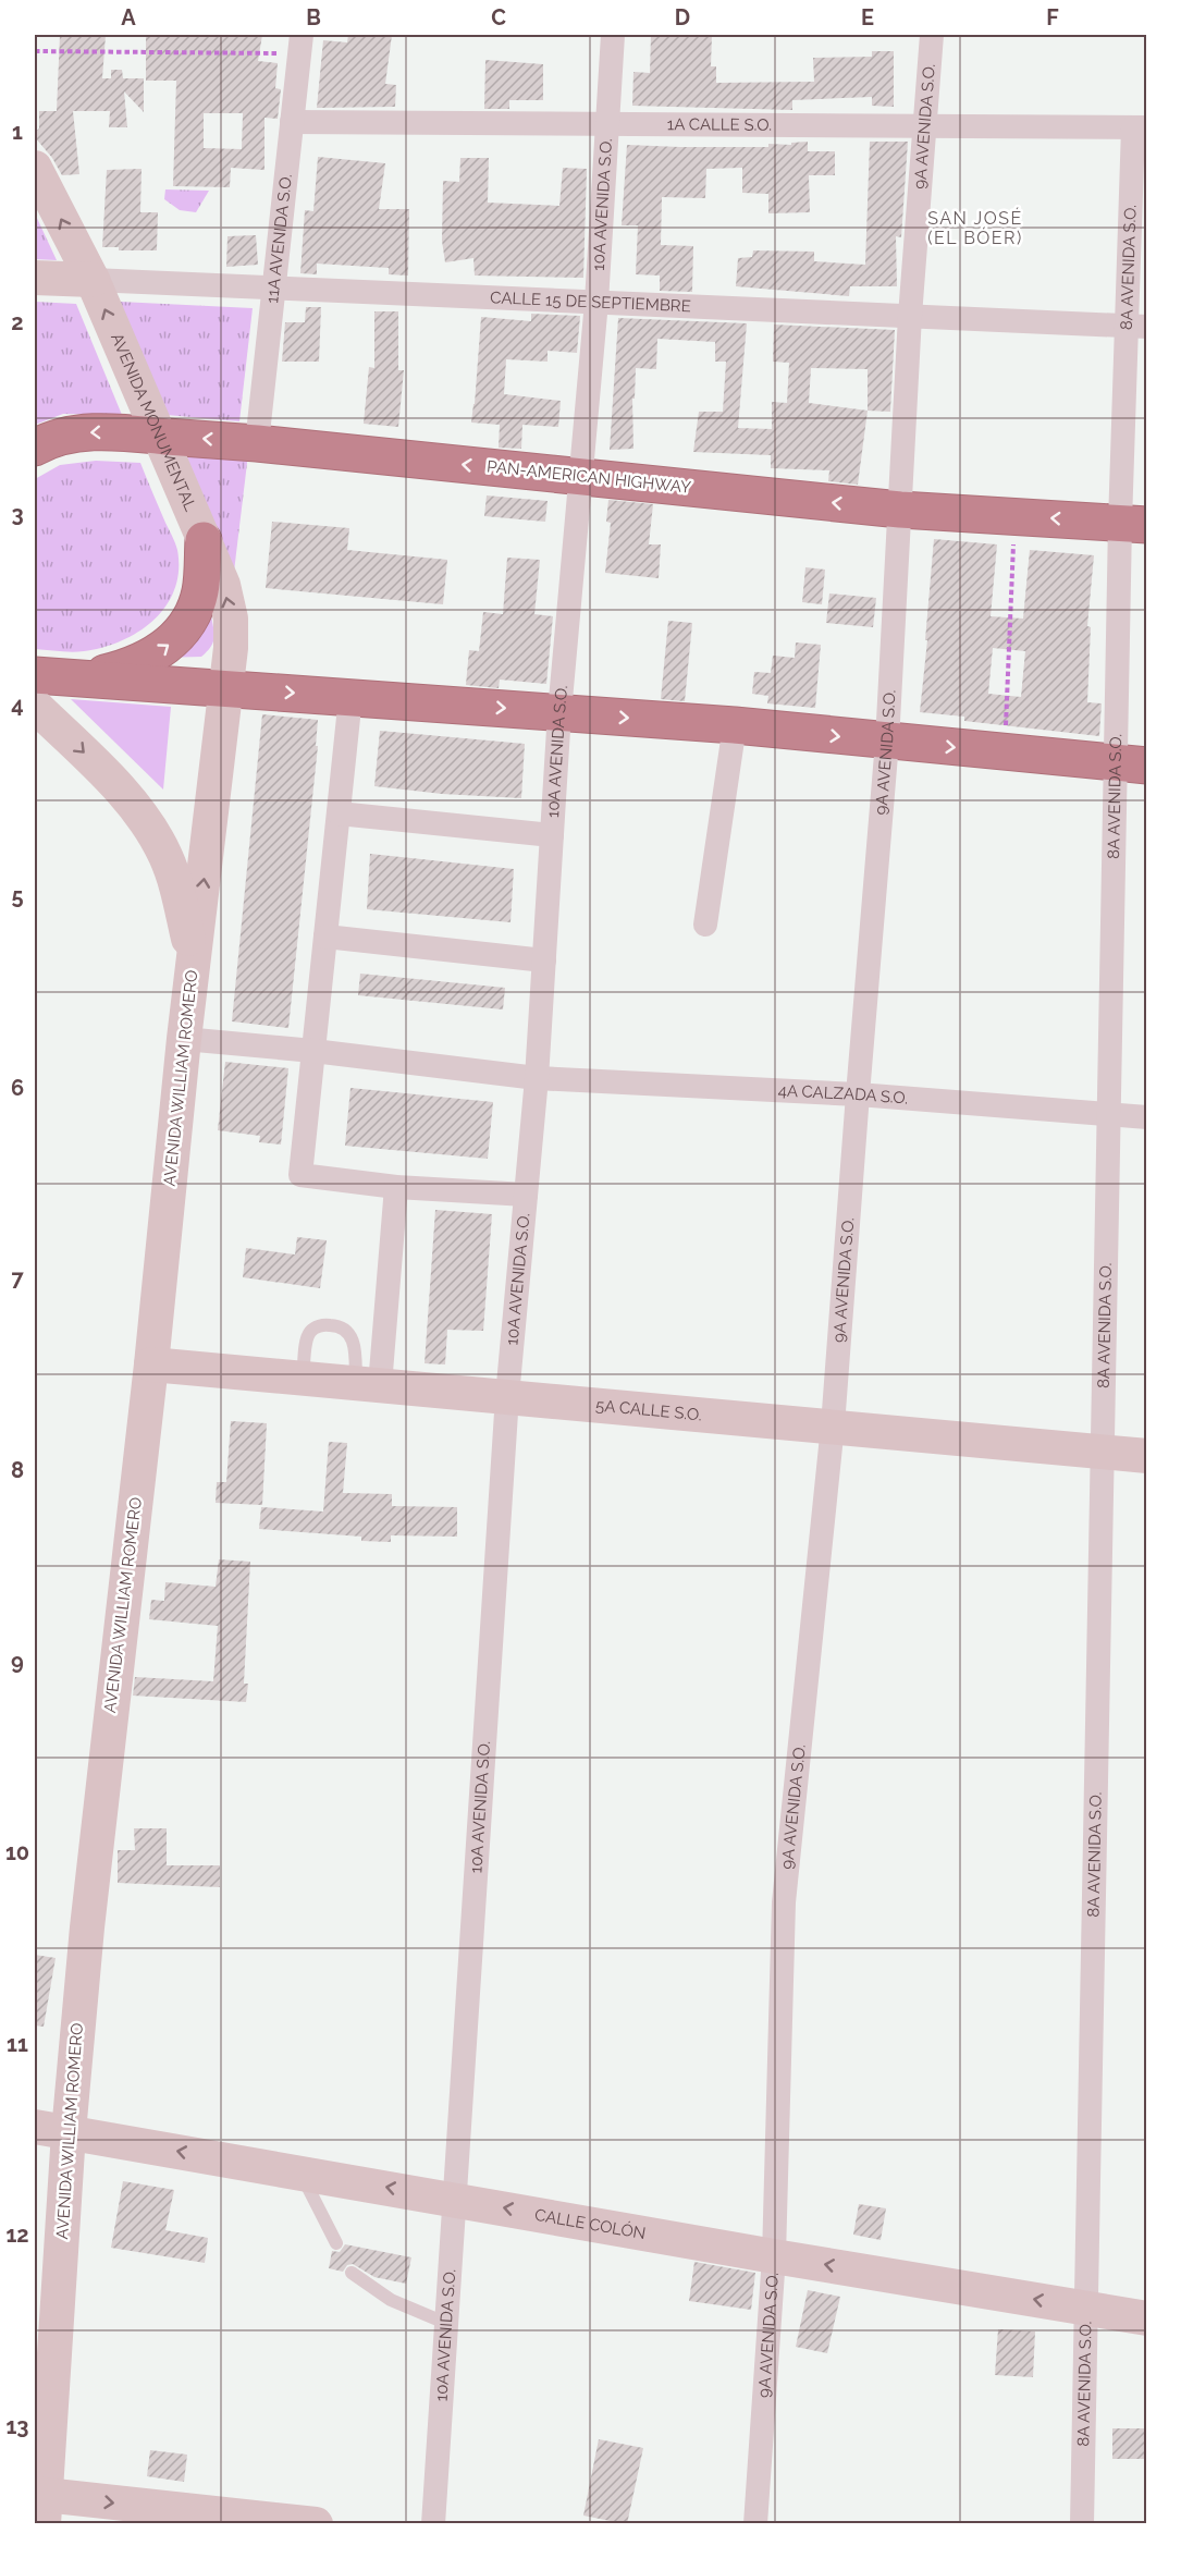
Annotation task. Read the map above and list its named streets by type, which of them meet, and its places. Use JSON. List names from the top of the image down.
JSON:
{
  "streets": {
    "highway": ["PAN-AMERICAN HIGHWAY"],
    "main road": [
      "CALLE 15 DE SEPTIEMBRE",
      "AVENIDA MONUMENTAL",
      "AVENIDA WILLIAM ROMERO",
      "5A CALLE S.O.",
      "CALLE COLÓN"
    ],
    "street": [
      "1A CALLE S.O.",
      "9A AVENIDA S.O.",
      "10A AVENIDA S.O.",
      "11A AVENIDA S.O.",
      "8A AVENIDA S.O.",
      "4A CALZADA S.O."
    ]
  },
  "crossings": [
    ["1A CALLE S.O.", "9A AVENIDA S.O."],
    ["1A CALLE S.O.", "10A AVENIDA S.O."],
    ["1A CALLE S.O.", "11A AVENIDA S.O."],
    ["1A CALLE S.O.", "8A AVENIDA S.O."],
    ["9A AVENIDA S.O.", "CALLE 15 DE SEPTIEMBRE"],
    ["9A AVENIDA S.O.", "PAN-AMERICAN HIGHWAY"],
    ["9A AVENIDA S.O.", "4A CALZADA S.O."],
    ["9A AVENIDA S.O.", "5A CALLE S.O."],
    ["9A AVENIDA S.O.", "CALLE COLÓN"],
    ["10A AVENIDA S.O.", "CALLE 15 DE SEPTIEMBRE"],
    ["10A AVENIDA S.O.", "PAN-AMERICAN HIGHWAY"],
    ["10A AVENIDA S.O.", "4A CALZADA S.O."],
    ["10A AVENIDA S.O.", "5A CALLE S.O."],
    ["10A AVENIDA S.O.", "CALLE COLÓN"],
    ["11A AVENIDA S.O.", "CALLE 15 DE SEPTIEMBRE"],
    ["11A AVENIDA S.O.", "PAN-AMERICAN HIGHWAY"],
    ["8A AVENIDA S.O.", "CALLE 15 DE SEPTIEMBRE"],
    ["8A AVENIDA S.O.", "PAN-AMERICAN HIGHWAY"],
    ["8A AVENIDA S.O.", "4A CALZADA S.O."],
    ["8A AVENIDA S.O.", "5A CALLE S.O."],
    ["8A AVENIDA S.O.", "CALLE COLÓN"],
    ["CALLE 15 DE SEPTIEMBRE", "AVENIDA MONUMENTAL"],
    ["AVENIDA MONUMENTAL", "PAN-AMERICAN HIGHWAY"],
    ["AVENIDA MONUMENTAL", "AVENIDA WILLIAM ROMERO"],
    ["AVENIDA WILLIAM ROMERO", "4A CALZADA S.O."],
    ["AVENIDA WILLIAM ROMERO", "5A CALLE S.O."],
    ["AVENIDA WILLIAM ROMERO", "CALLE COLÓN"]
  ],
  "one_way": ["AVENIDA MONUMENTAL", "CALLE COLÓN"],
  "districts": ["SAN JOSÉ (EL BÓER)"],
  "grid": {
    "columns": [
      "A",
      "B",
      "C",
      "D",
      "E",
      "F"
    ],
    "rows": [
      "1",
      "2",
      "3",
      "4",
      "5",
      "6",
      "7",
      "8",
      "9",
      "10",
      "11",
      "12",
      "13"
    ]
  }
}
